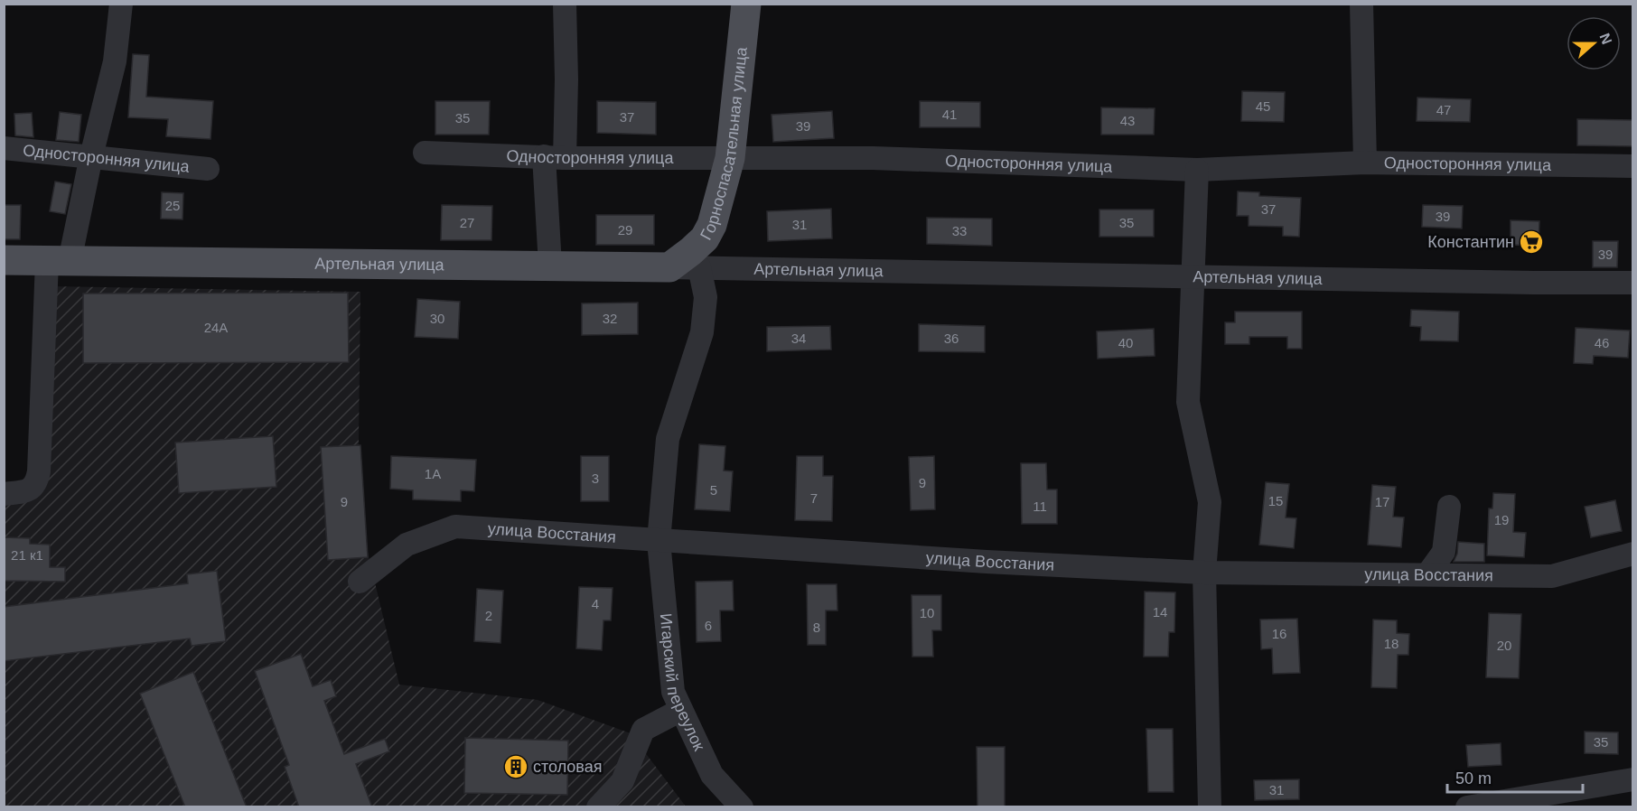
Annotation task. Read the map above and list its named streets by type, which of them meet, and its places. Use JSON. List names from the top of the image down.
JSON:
{
  "streets": {
    "main road": ["Горноспасательная улица", "Артельная улица"],
    "street": ["Односторонняя улица", "улица Восстания", "Игарский переулок"]
  },
  "crossings": [
    ["Горноспасательная улица", "Односторонняя улица"],
    ["Горноспасательная улица", "Артельная улица"],
    ["улица Восстания", "Игарский переулок"]
  ],
  "places": {
    "supermarket": ["Константин"],
    "building": ["столовая"]
  },
  "house_numbers": [
    "45",
    "47",
    "41",
    "37",
    "35",
    "43",
    "39",
    "25",
    "37",
    "39",
    "27",
    "35",
    "31",
    "29",
    "33",
    "39",
    "30",
    "32",
    "24А",
    "34",
    "36",
    "40",
    "46",
    "1А",
    "3",
    "9",
    "5",
    "7",
    "15",
    "9",
    "17",
    "11",
    "19",
    "21 к1",
    "4",
    "14",
    "10",
    "2",
    "6",
    "8",
    "16",
    "18",
    "20",
    "35",
    "31"
  ],
  "scale_bar": "50 m",
  "north": "right"
}
